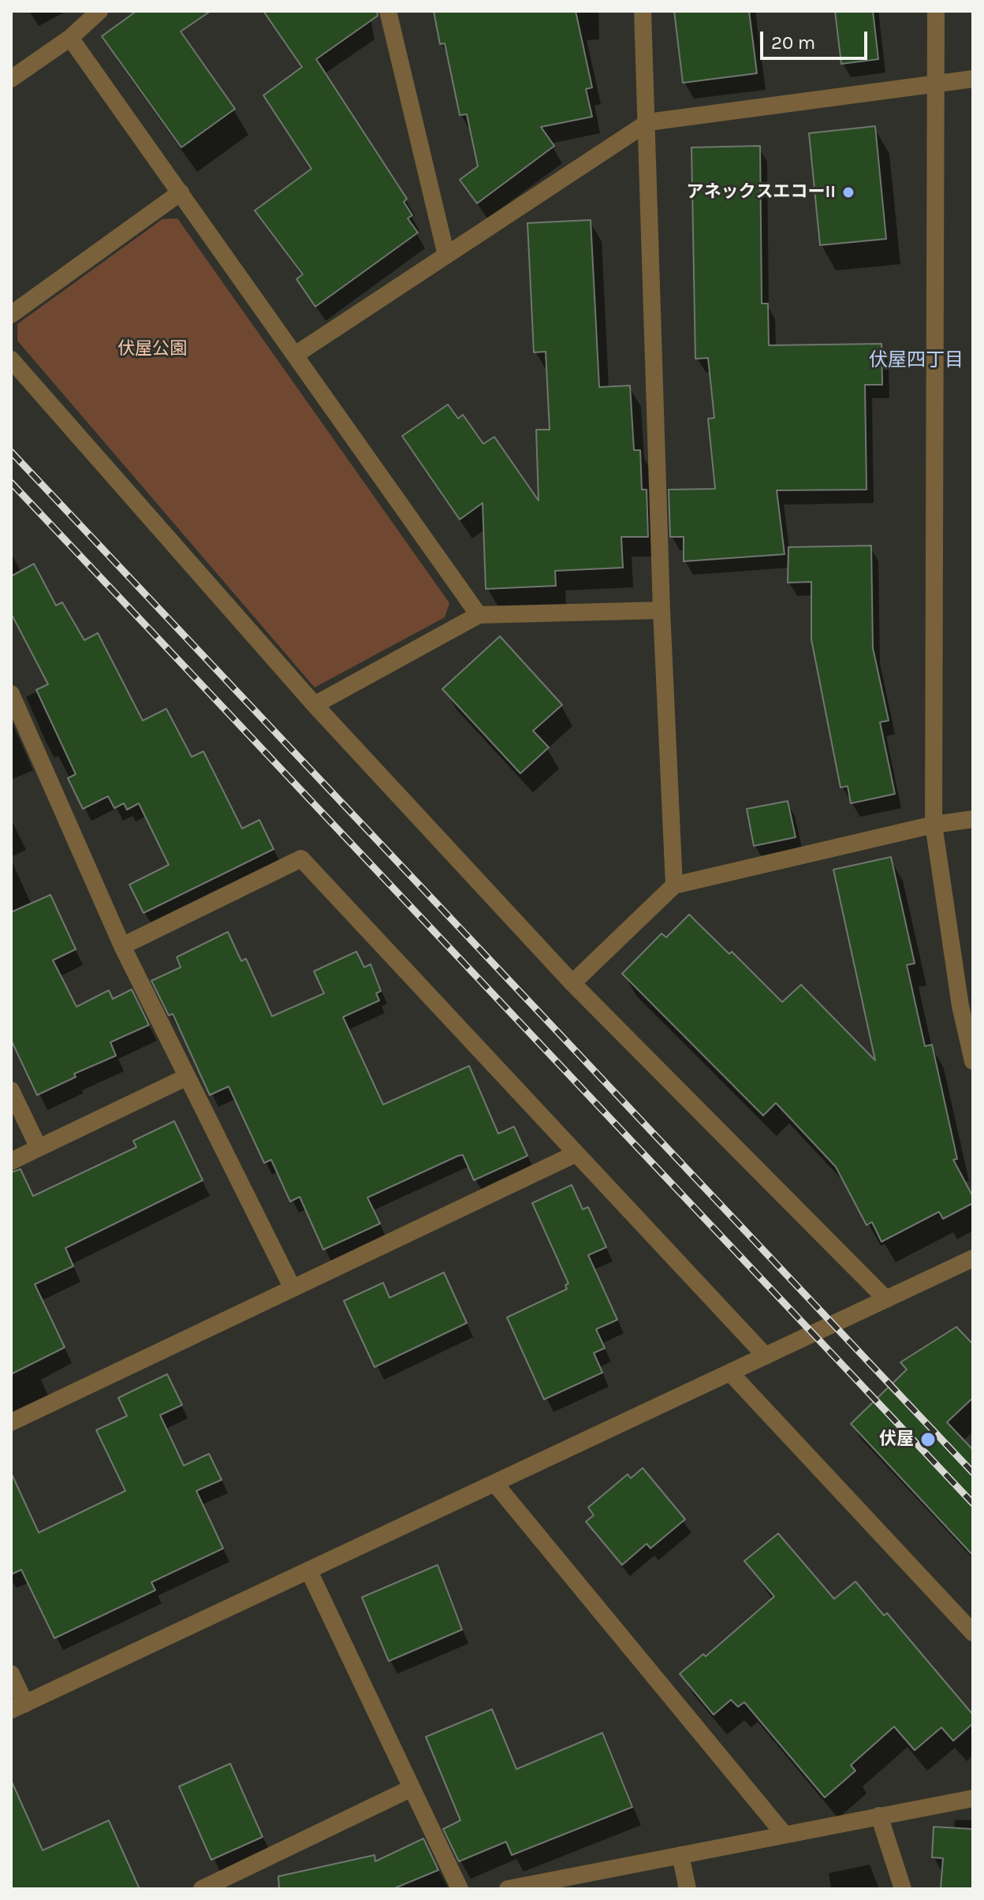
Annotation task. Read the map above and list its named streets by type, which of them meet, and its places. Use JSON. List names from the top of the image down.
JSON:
{
  "districts": ["伏屋四丁目"],
  "parks": ["伏屋公園"],
  "places": ["アネックスエコーII", "伏屋"],
  "scale_bar": "20 m"
}
